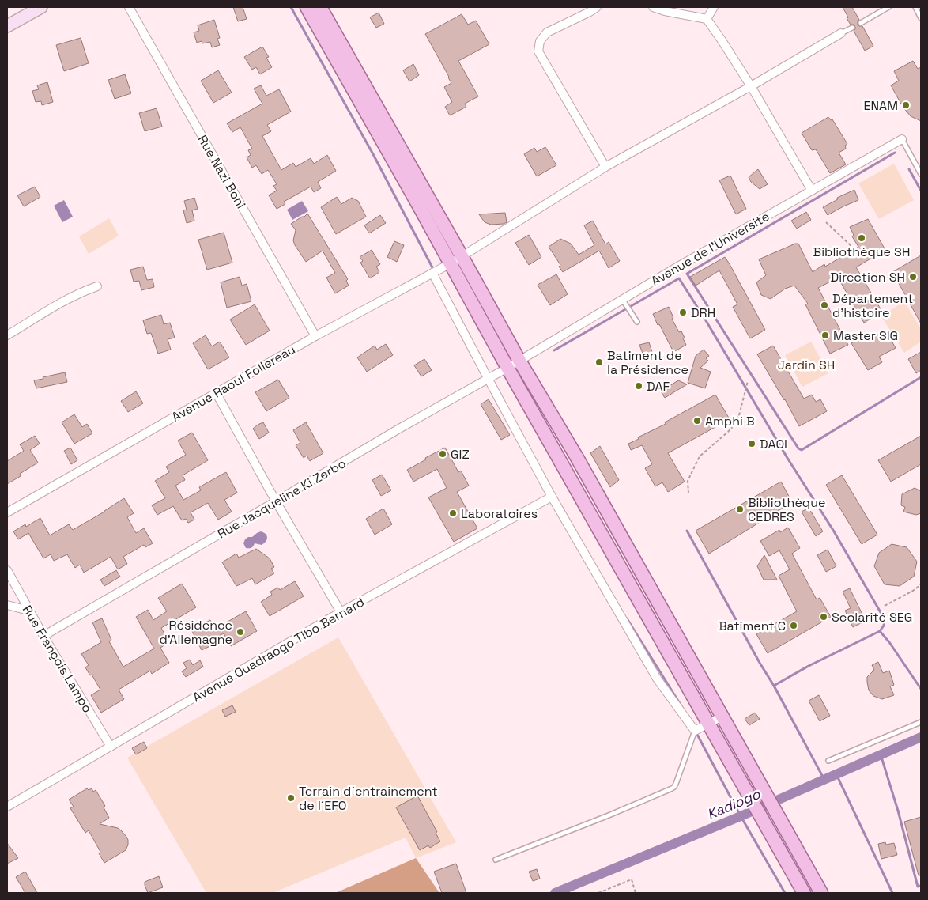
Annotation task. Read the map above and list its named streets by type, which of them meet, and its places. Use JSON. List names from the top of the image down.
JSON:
{
  "streets": {
    "street": [
      "Rue Nazi Boni",
      "Avenue de l'Universite",
      "Avenue Raoul Follereau",
      "Rue Jacqueline Ki Zerbo",
      "Avenue Ouadraogo Tibo Bernard",
      "Rue François Lampo"
    ]
  },
  "crossings": [
    ["Rue Nazi Boni", "Avenue Raoul Follereau"],
    ["Avenue de l'Universite", "Rue Jacqueline Ki Zerbo"],
    ["Rue Jacqueline Ki Zerbo", "Rue François Lampo"],
    ["Avenue Ouadraogo Tibo Bernard", "Rue François Lampo"]
  ],
  "water": ["Kadiogo"],
  "parks": ["Jardin SH"],
  "places": [
    "ENAM",
    "Bibliothèque SH",
    "Direction SH",
    "Département d'histoire",
    "DRH",
    "Master SIG",
    "Batiment de la Présidence",
    "DAF",
    "Amphi B",
    "DAOI",
    "GIZ",
    "Bibliothèque CEDRES",
    "Laboratoires",
    "Scolarité SEG",
    "Batiment C",
    "Résidence d'Allemagne",
    "Terrain d´entrainement de l´EFO"
  ]
}
